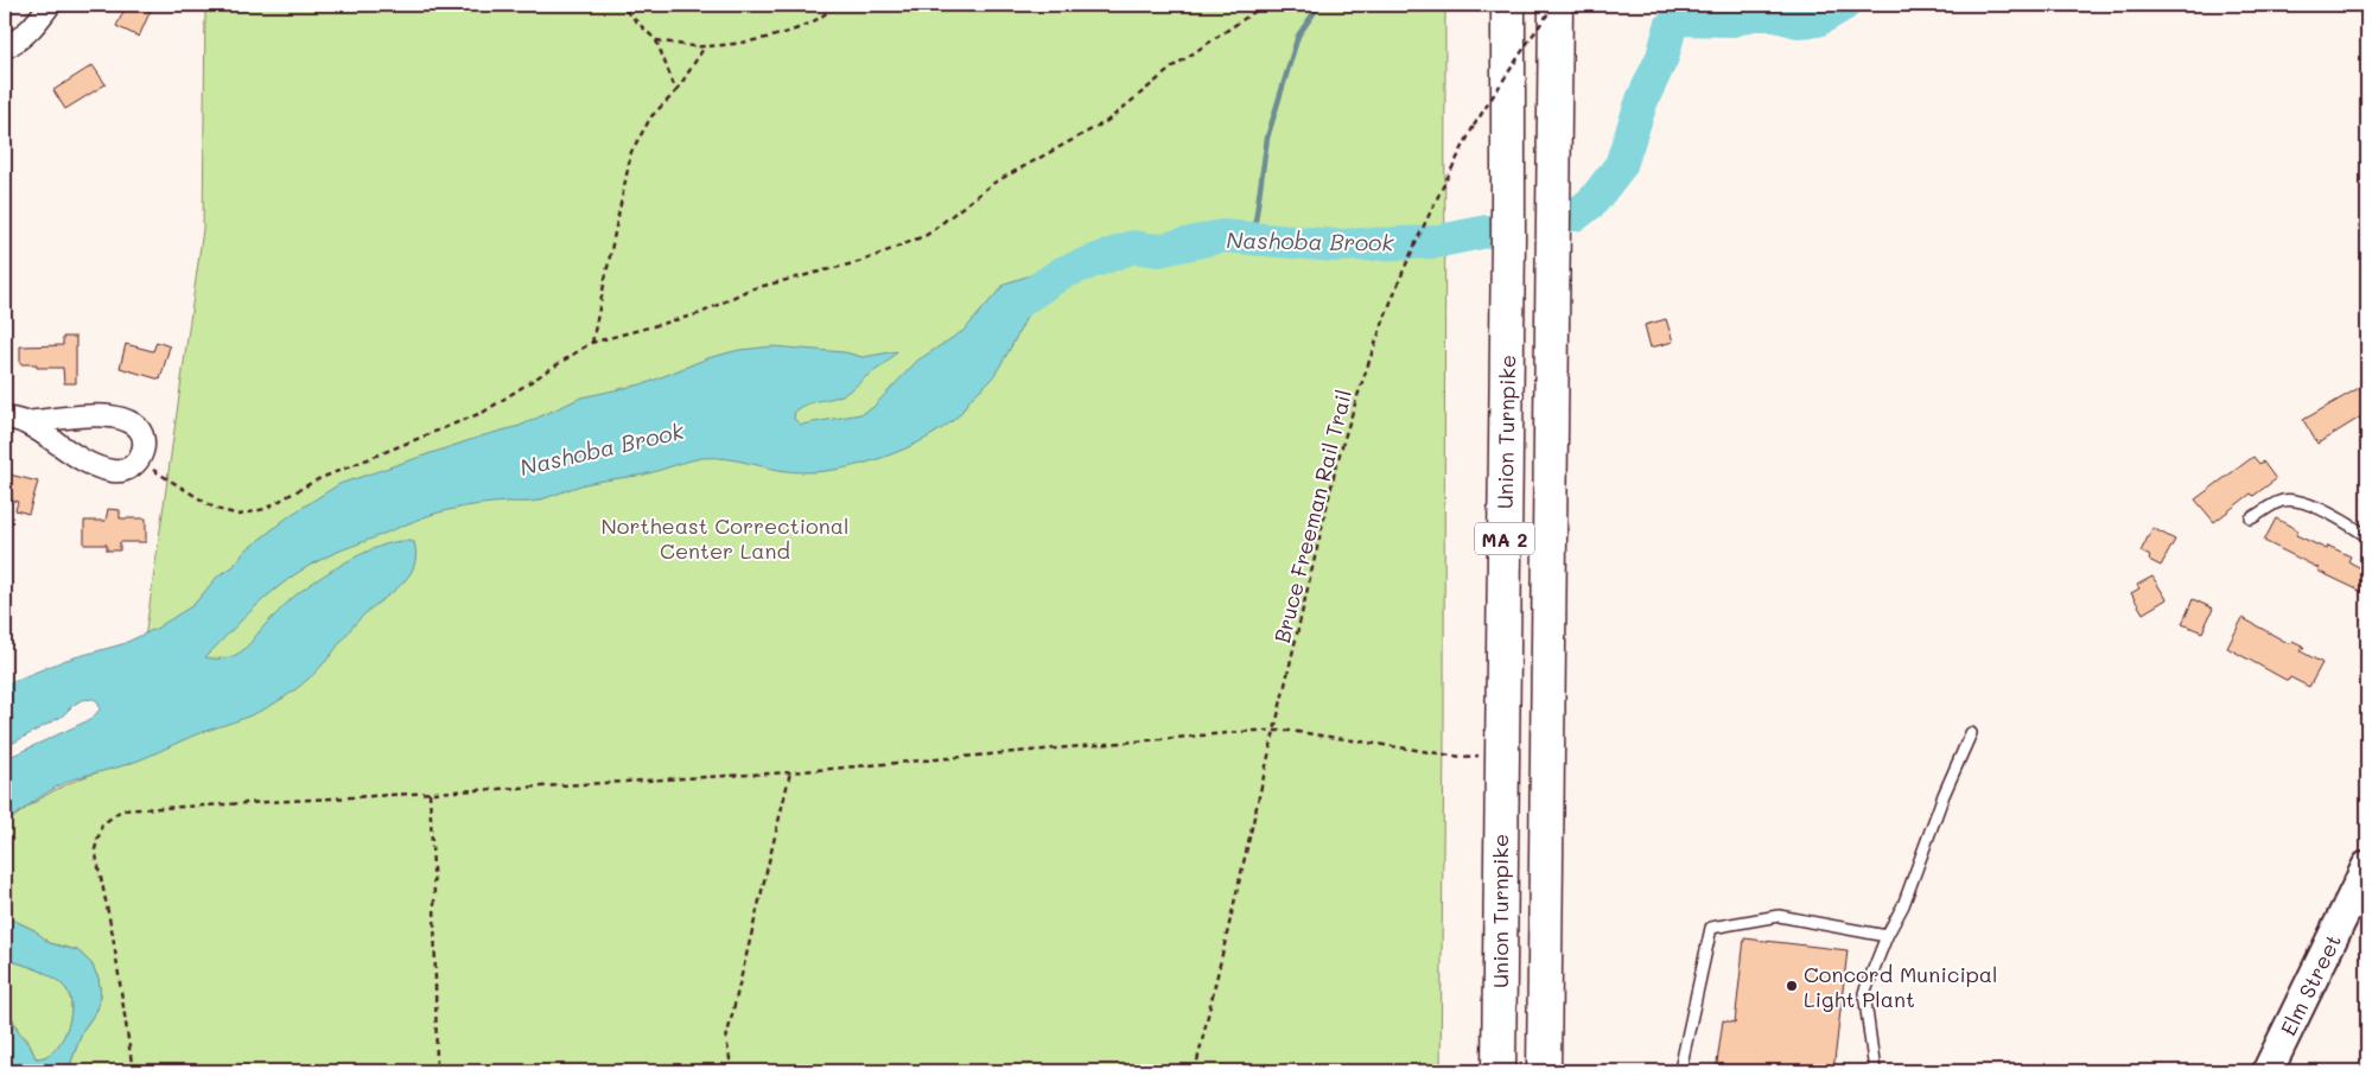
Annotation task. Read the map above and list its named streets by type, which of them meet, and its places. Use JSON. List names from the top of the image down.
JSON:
{
  "streets": {
    "highway": ["Union Turnpike", "MA 2"],
    "main road": ["Elm Street"],
    "path": ["Bruce Freeman Rail Trail"]
  },
  "crossings": [
    ["Bruce Freeman Rail Trail", "MA 2"]
  ],
  "water": ["Nashoba Brook"],
  "parks": ["Northeast Correctional Center Land"],
  "places": ["Concord Municipal Light Plant"]
}
